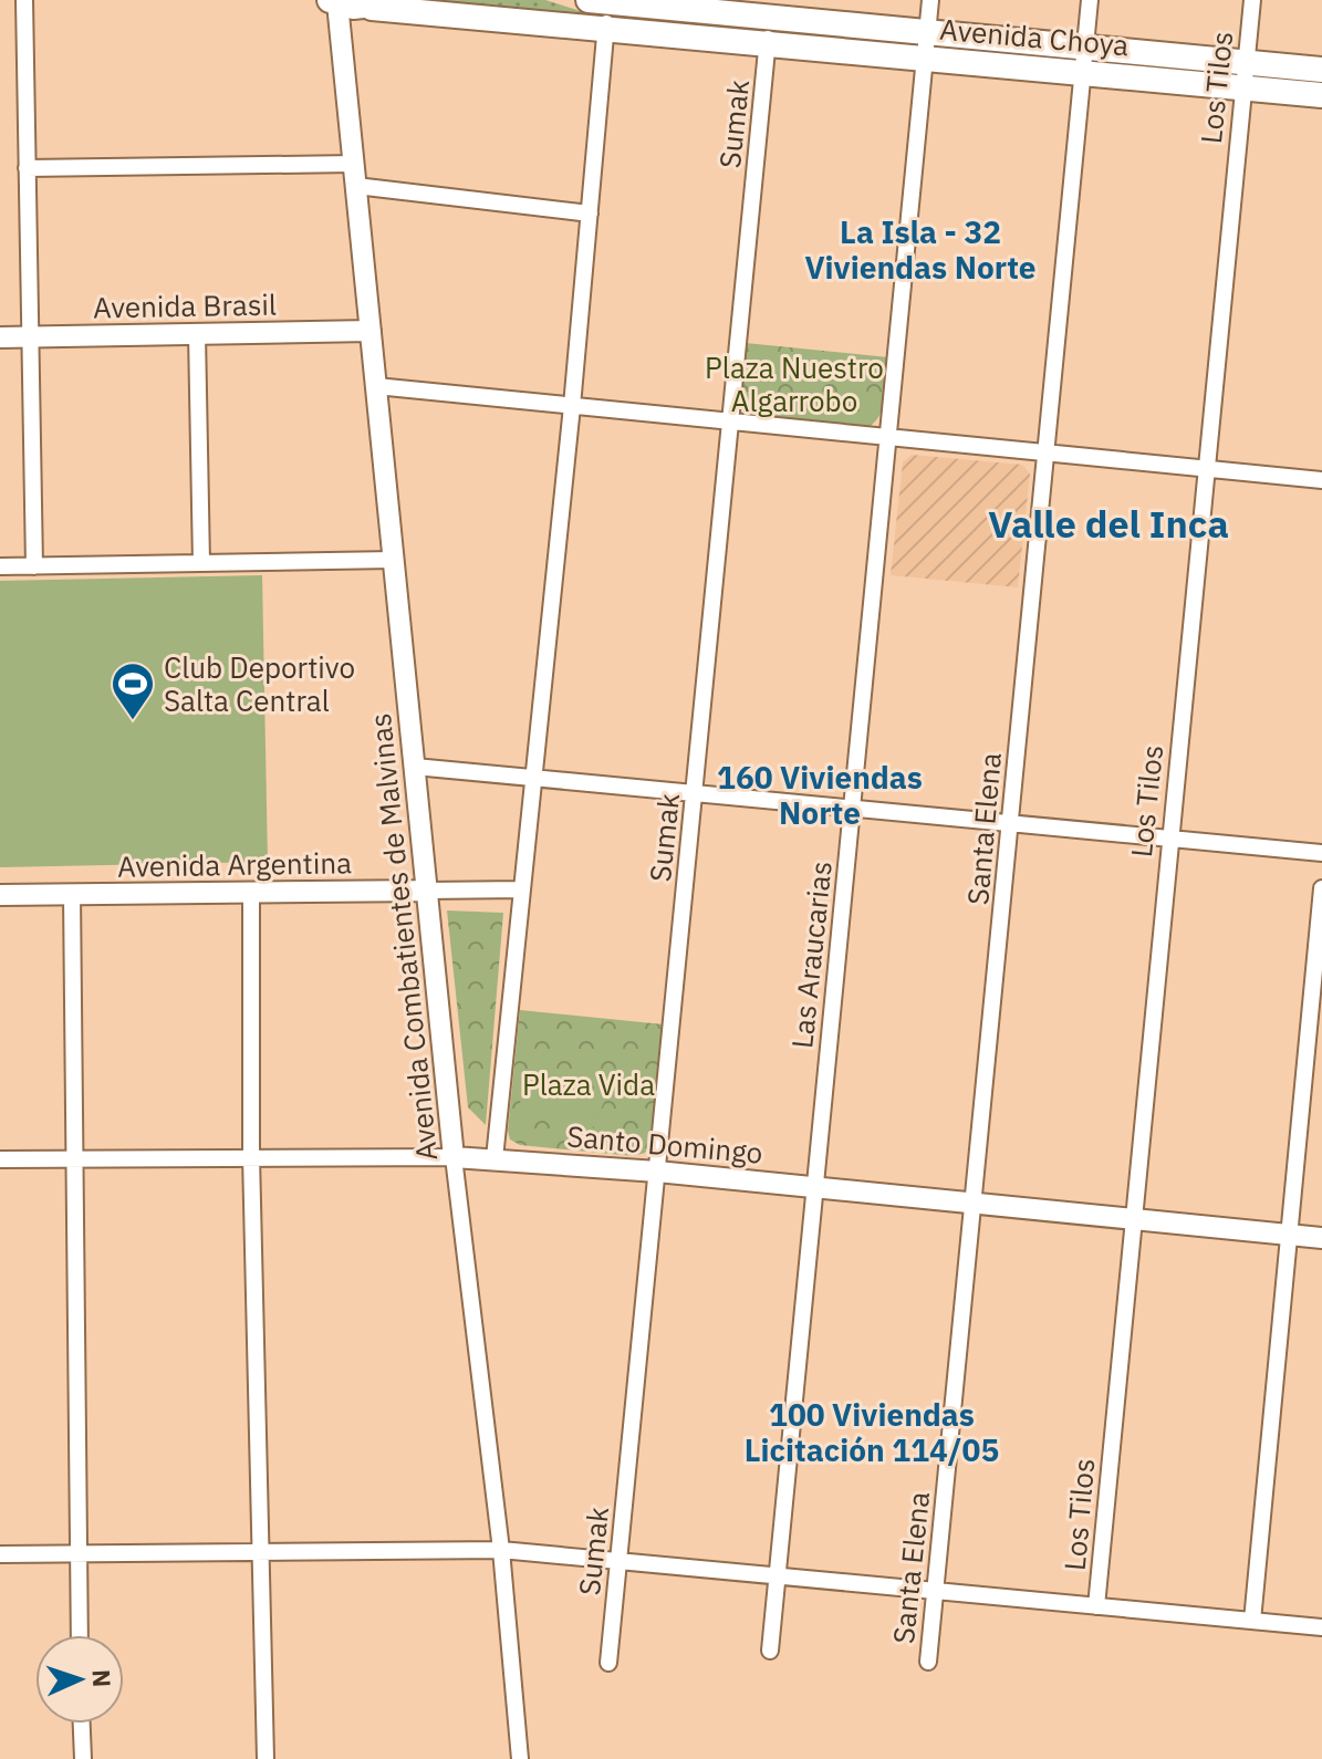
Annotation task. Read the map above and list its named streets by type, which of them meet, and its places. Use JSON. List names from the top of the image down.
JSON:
{
  "streets": {
    "main road": ["Avenida Choya"],
    "street": [
      "Los Tilos",
      "Sumak",
      "Avenida Brasil",
      "Santa Elena",
      "Avenida Argentina",
      "Avenida Combatientes de Malvinas",
      "Las Araucarias",
      "Santo Domingo"
    ]
  },
  "crossings": [
    ["Avenida Choya", "Los Tilos"],
    ["Avenida Choya", "Sumak"],
    ["Avenida Choya", "Santa Elena"],
    ["Avenida Choya", "Avenida Combatientes de Malvinas"],
    ["Avenida Choya", "Las Araucarias"],
    ["Los Tilos", "Santo Domingo"],
    ["Sumak", "Santo Domingo"],
    ["Avenida Brasil", "Avenida Combatientes de Malvinas"],
    ["Santa Elena", "Santo Domingo"],
    ["Avenida Argentina", "Avenida Combatientes de Malvinas"],
    ["Avenida Combatientes de Malvinas", "Santo Domingo"],
    ["Las Araucarias", "Santo Domingo"]
  ],
  "districts": [
    "La Isla - 32 Viviendas Norte",
    "Valle del Inca",
    "160 Viviendas Norte",
    "100 Viviendas Licitación 114/05"
  ],
  "parks": ["Plaza Nuestro Algarrobo", "Plaza Vida"],
  "places": {
    "sports": ["Club Deportivo Salta Central"]
  },
  "north": "right"
}
